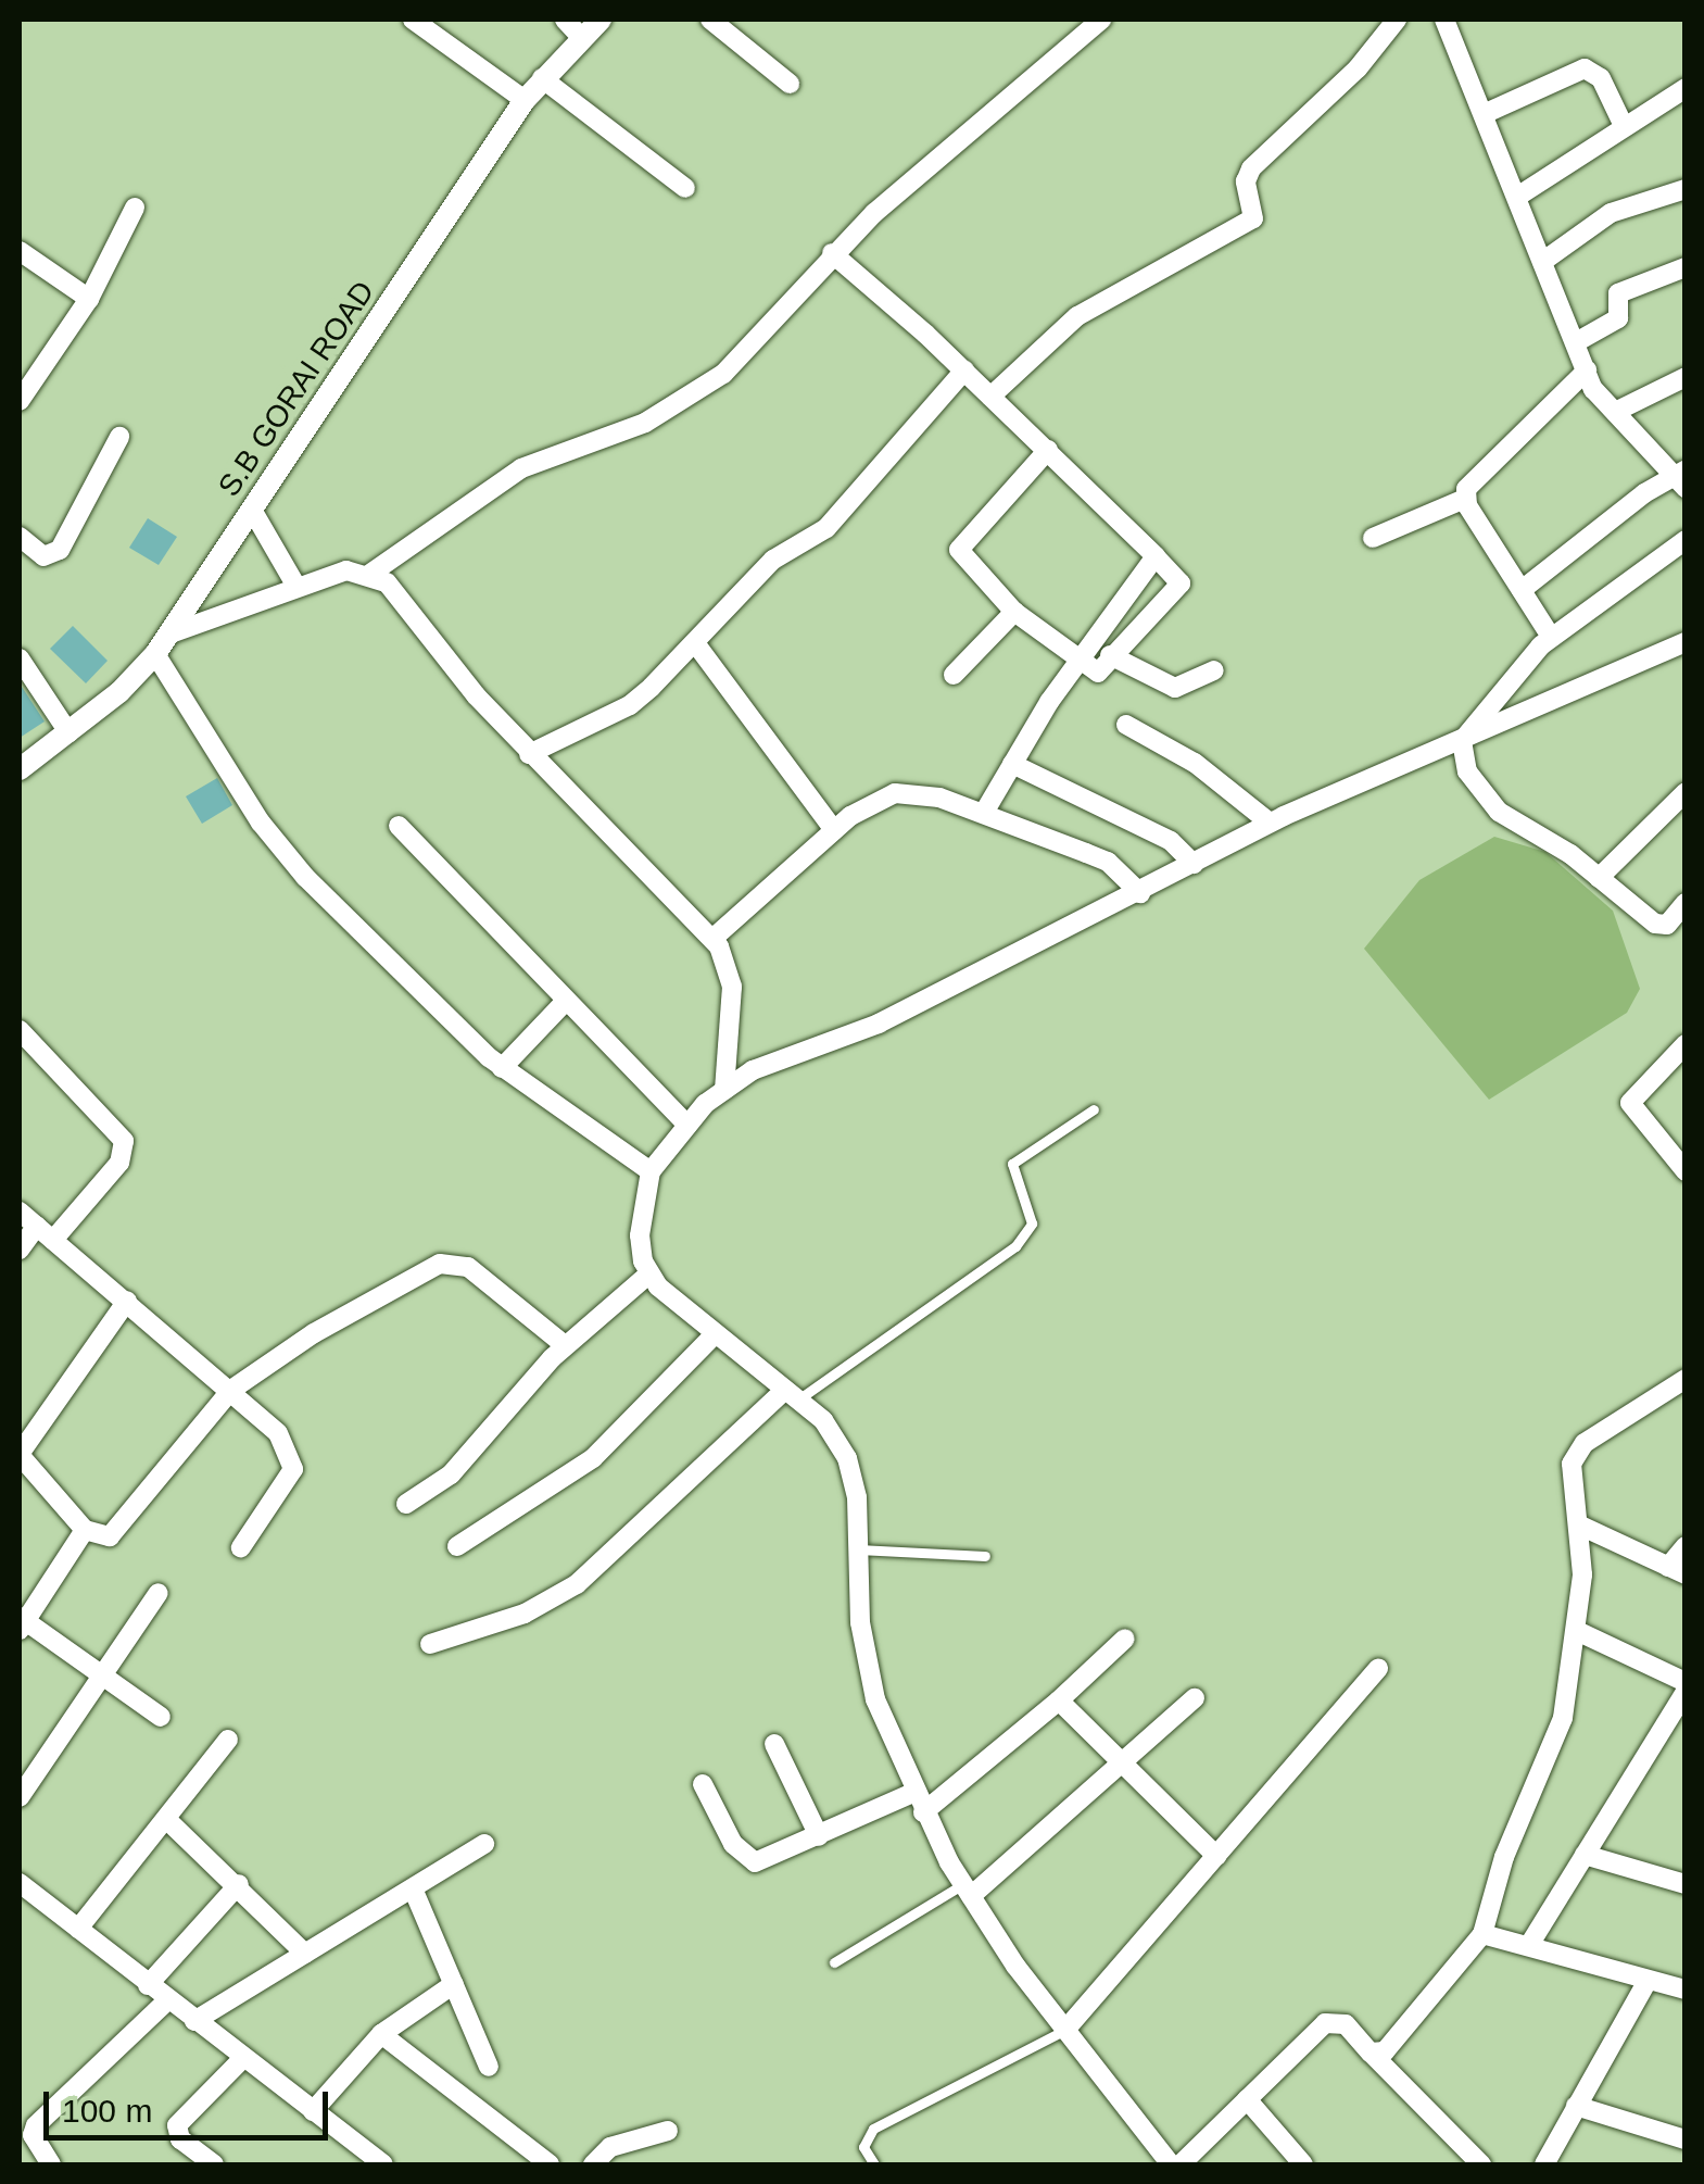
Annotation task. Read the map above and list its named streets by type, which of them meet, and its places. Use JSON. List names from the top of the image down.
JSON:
{
  "streets": {
    "street": ["S.B GORAI ROAD"]
  },
  "scale_bar": "100 m"
}
